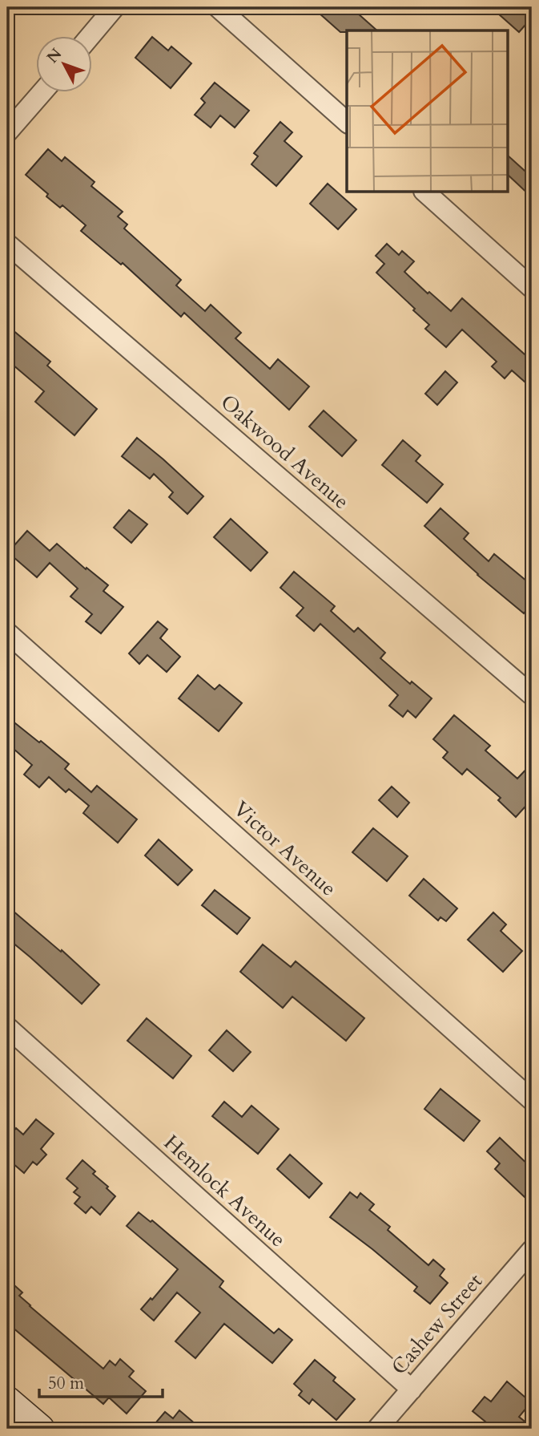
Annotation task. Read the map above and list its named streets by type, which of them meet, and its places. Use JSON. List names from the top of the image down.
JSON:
{
  "streets": {
    "street": [
      "Oakwood Avenue",
      "Victor Avenue",
      "Hemlock Avenue",
      "Cashew Street"
    ]
  },
  "crossings": [
    ["Hemlock Avenue", "Cashew Street"]
  ],
  "scale_bar": "50 m",
  "north": "top left"
}
